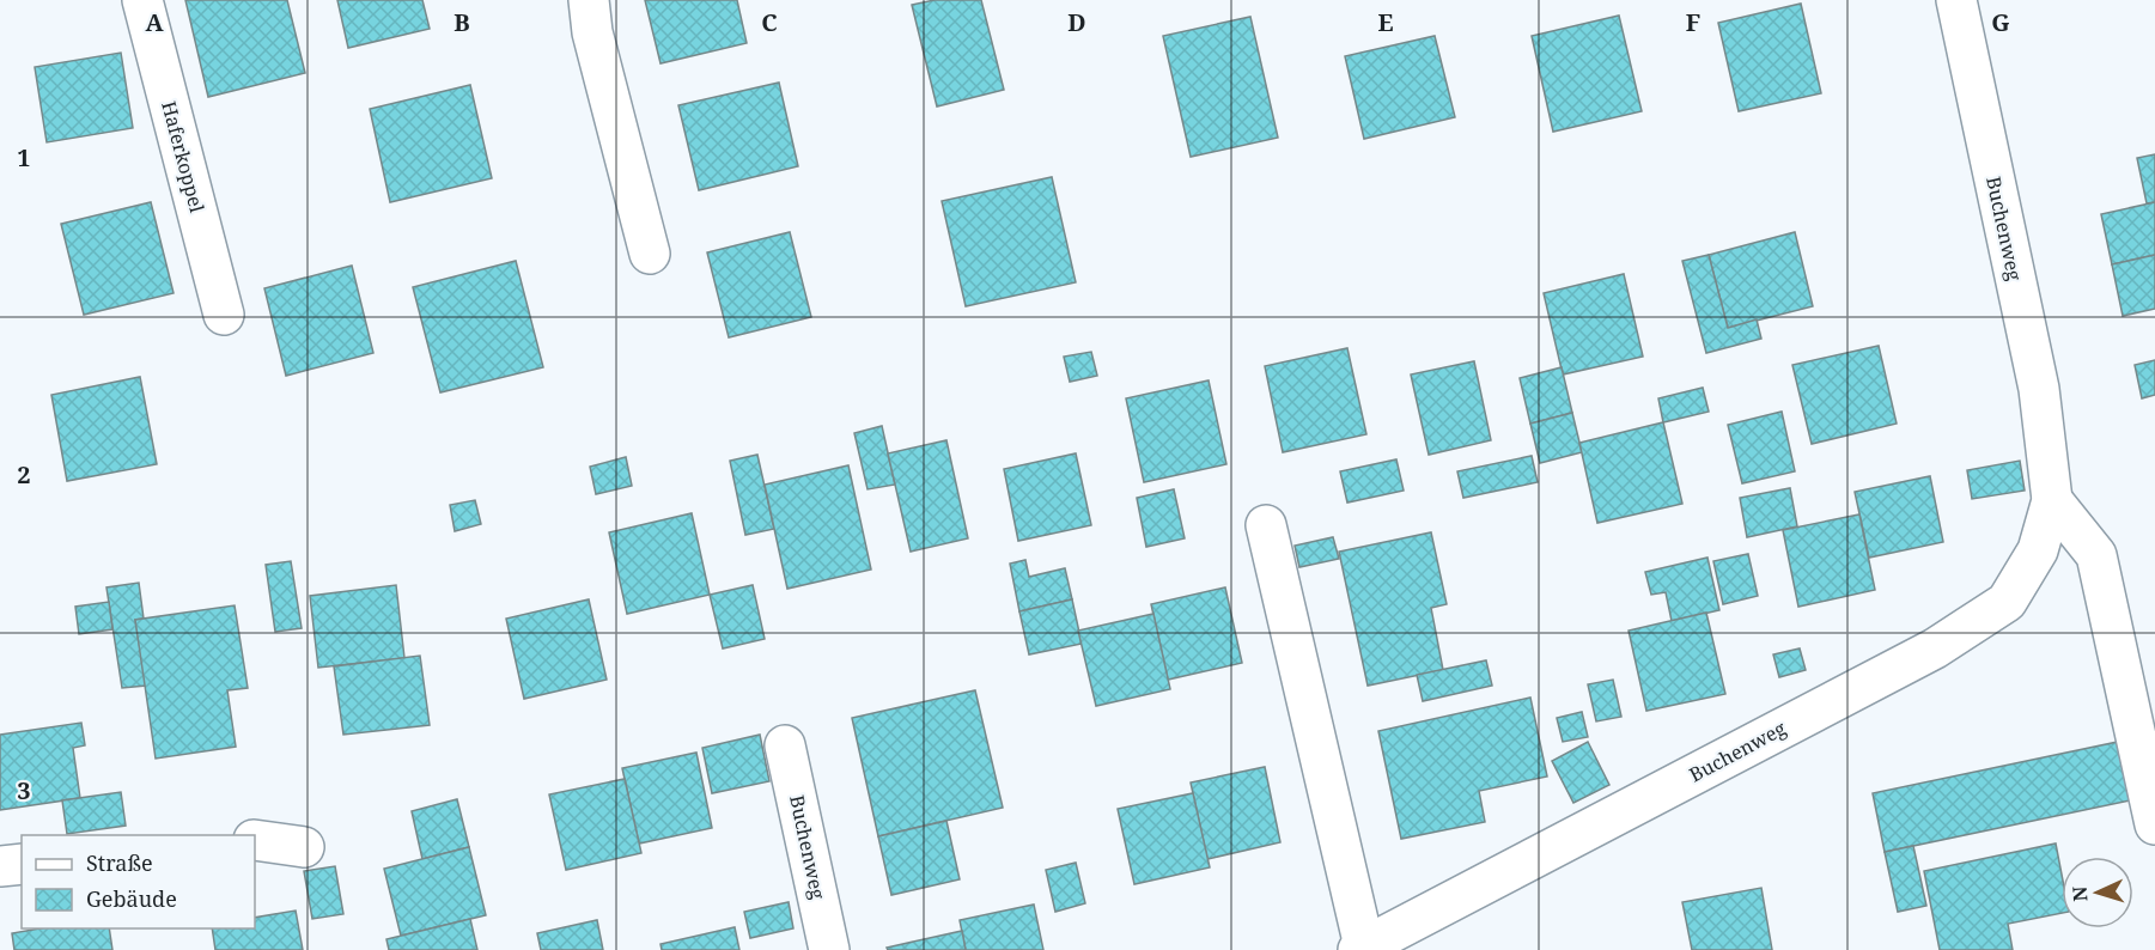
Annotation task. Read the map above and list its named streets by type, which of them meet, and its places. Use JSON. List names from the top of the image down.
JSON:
{
  "streets": {
    "street": ["Haferkoppel", "Buchenweg"]
  },
  "legend": ["Straße", "Gebäude"],
  "north": "left",
  "grid": {
    "columns": [
      "A",
      "B",
      "C",
      "D",
      "E",
      "F",
      "G"
    ],
    "rows": ["1", "2", "3"]
  }
}
